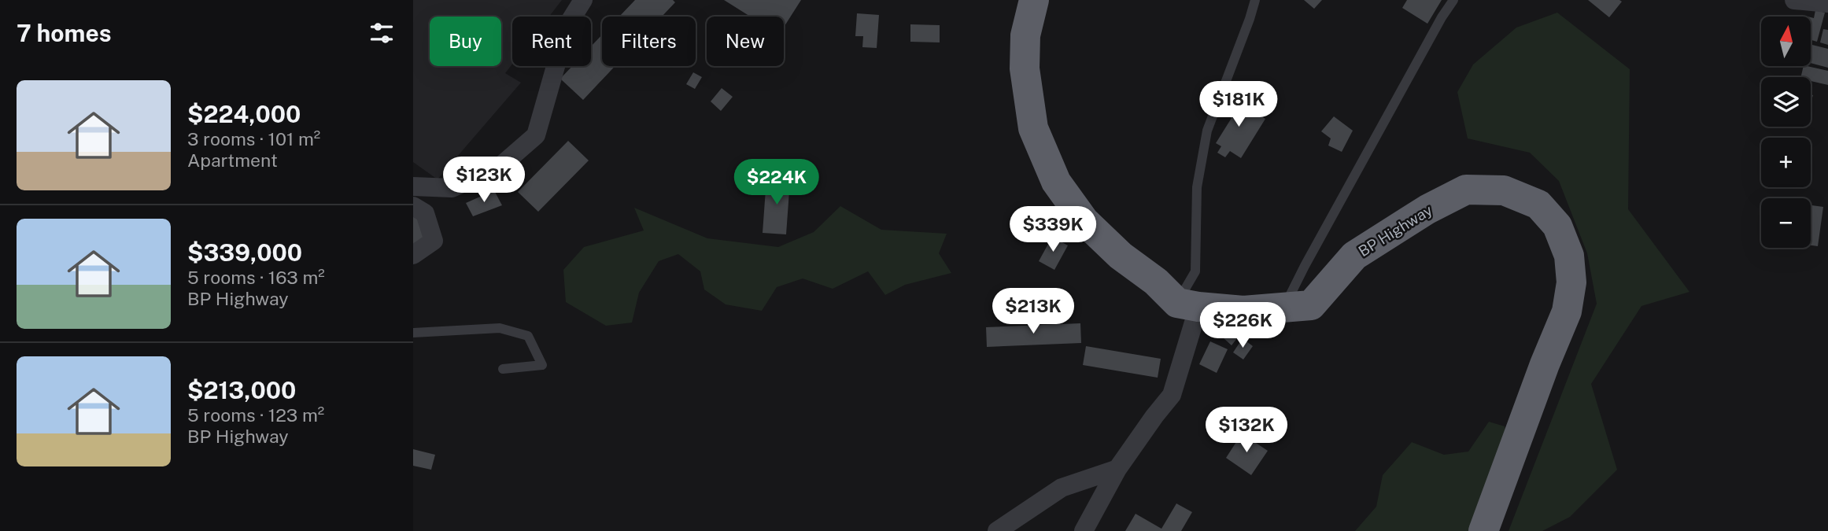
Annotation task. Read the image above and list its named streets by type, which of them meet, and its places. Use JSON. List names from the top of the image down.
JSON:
{
  "streets": {
    "highway": ["BP Highway"]
  },
  "north": "top",
  "page": {
    "heading": "7 homes",
    "map_buttons": ["+", "−"],
    "chip": [
      "Buy",
      "Rent",
      "Filters",
      "New"
    ],
    "list": [
      {
        "name": "$224,000",
        "note": "3 rooms · 101 m² · Apartment"
      },
      {
        "name": "$339,000",
        "note": "5 rooms · 163 m² · BP Highway"
      },
      {
        "name": "$213,000",
        "note": "5 rooms · 123 m² · BP Highway"
      }
    ],
    "price": [
      "$181K",
      "$123K",
      "$224K",
      "$339K",
      "$213K",
      "$226K",
      "$132K"
    ]
  }
}
